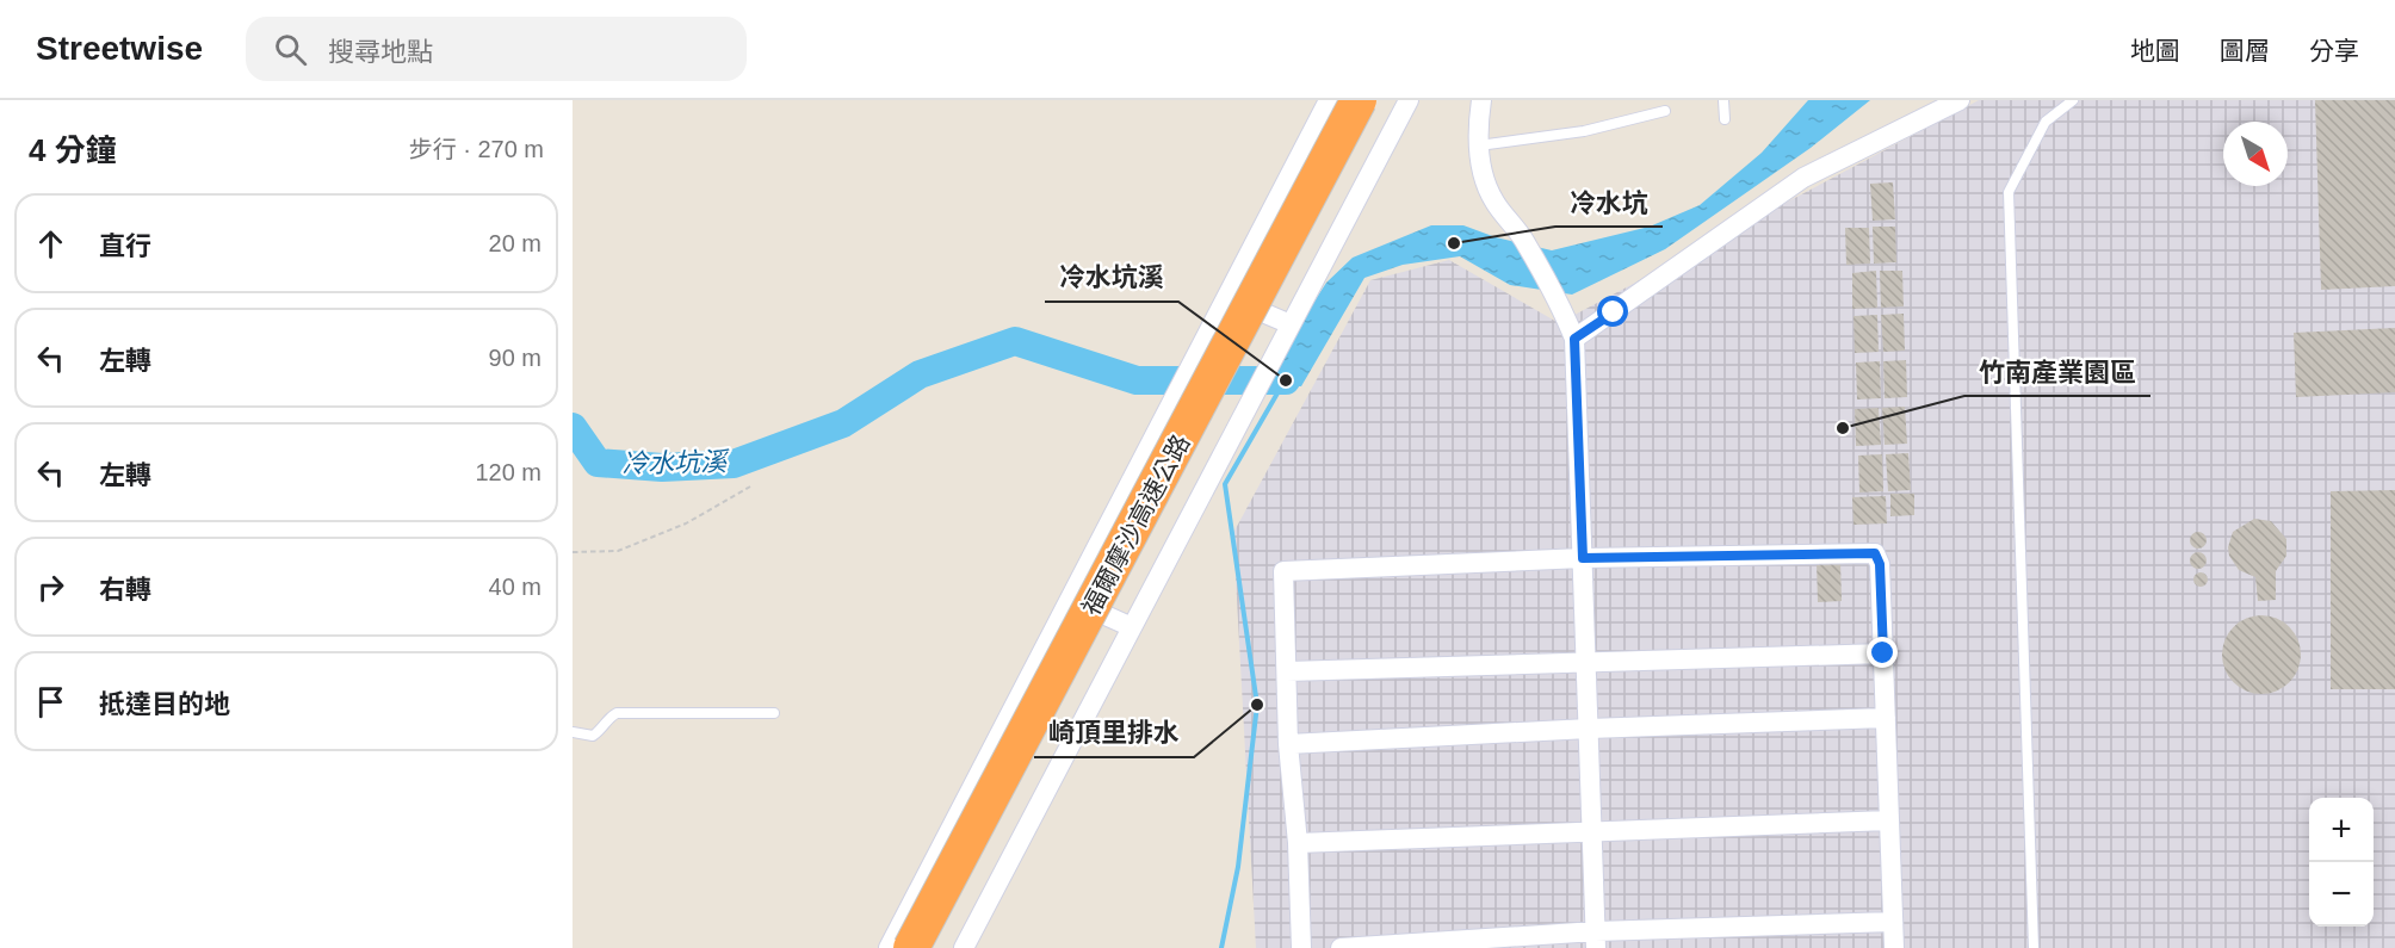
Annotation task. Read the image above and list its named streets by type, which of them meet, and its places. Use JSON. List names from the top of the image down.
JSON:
{
  "streets": {
    "highway": ["福爾摩沙高速公路"]
  },
  "water": ["冷水坑溪"],
  "places": [
    "冷水坑",
    "冷水坑溪",
    "竹南產業園區",
    "崎頂里排水"
  ],
  "north": "bottom right",
  "page": {
    "header": "Streetwise",
    "search": "搜尋地點",
    "nav": ["地圖", "圖層", "分享"],
    "heading": ["4 分鐘", "步行 · 270 m"],
    "list": [
      ["直行", "20 m"],
      ["左轉", "90 m"],
      ["左轉", "120 m"],
      ["右轉", "40 m"],
      "抵達目的地"
    ],
    "map_buttons": ["+", "−"]
  }
}
